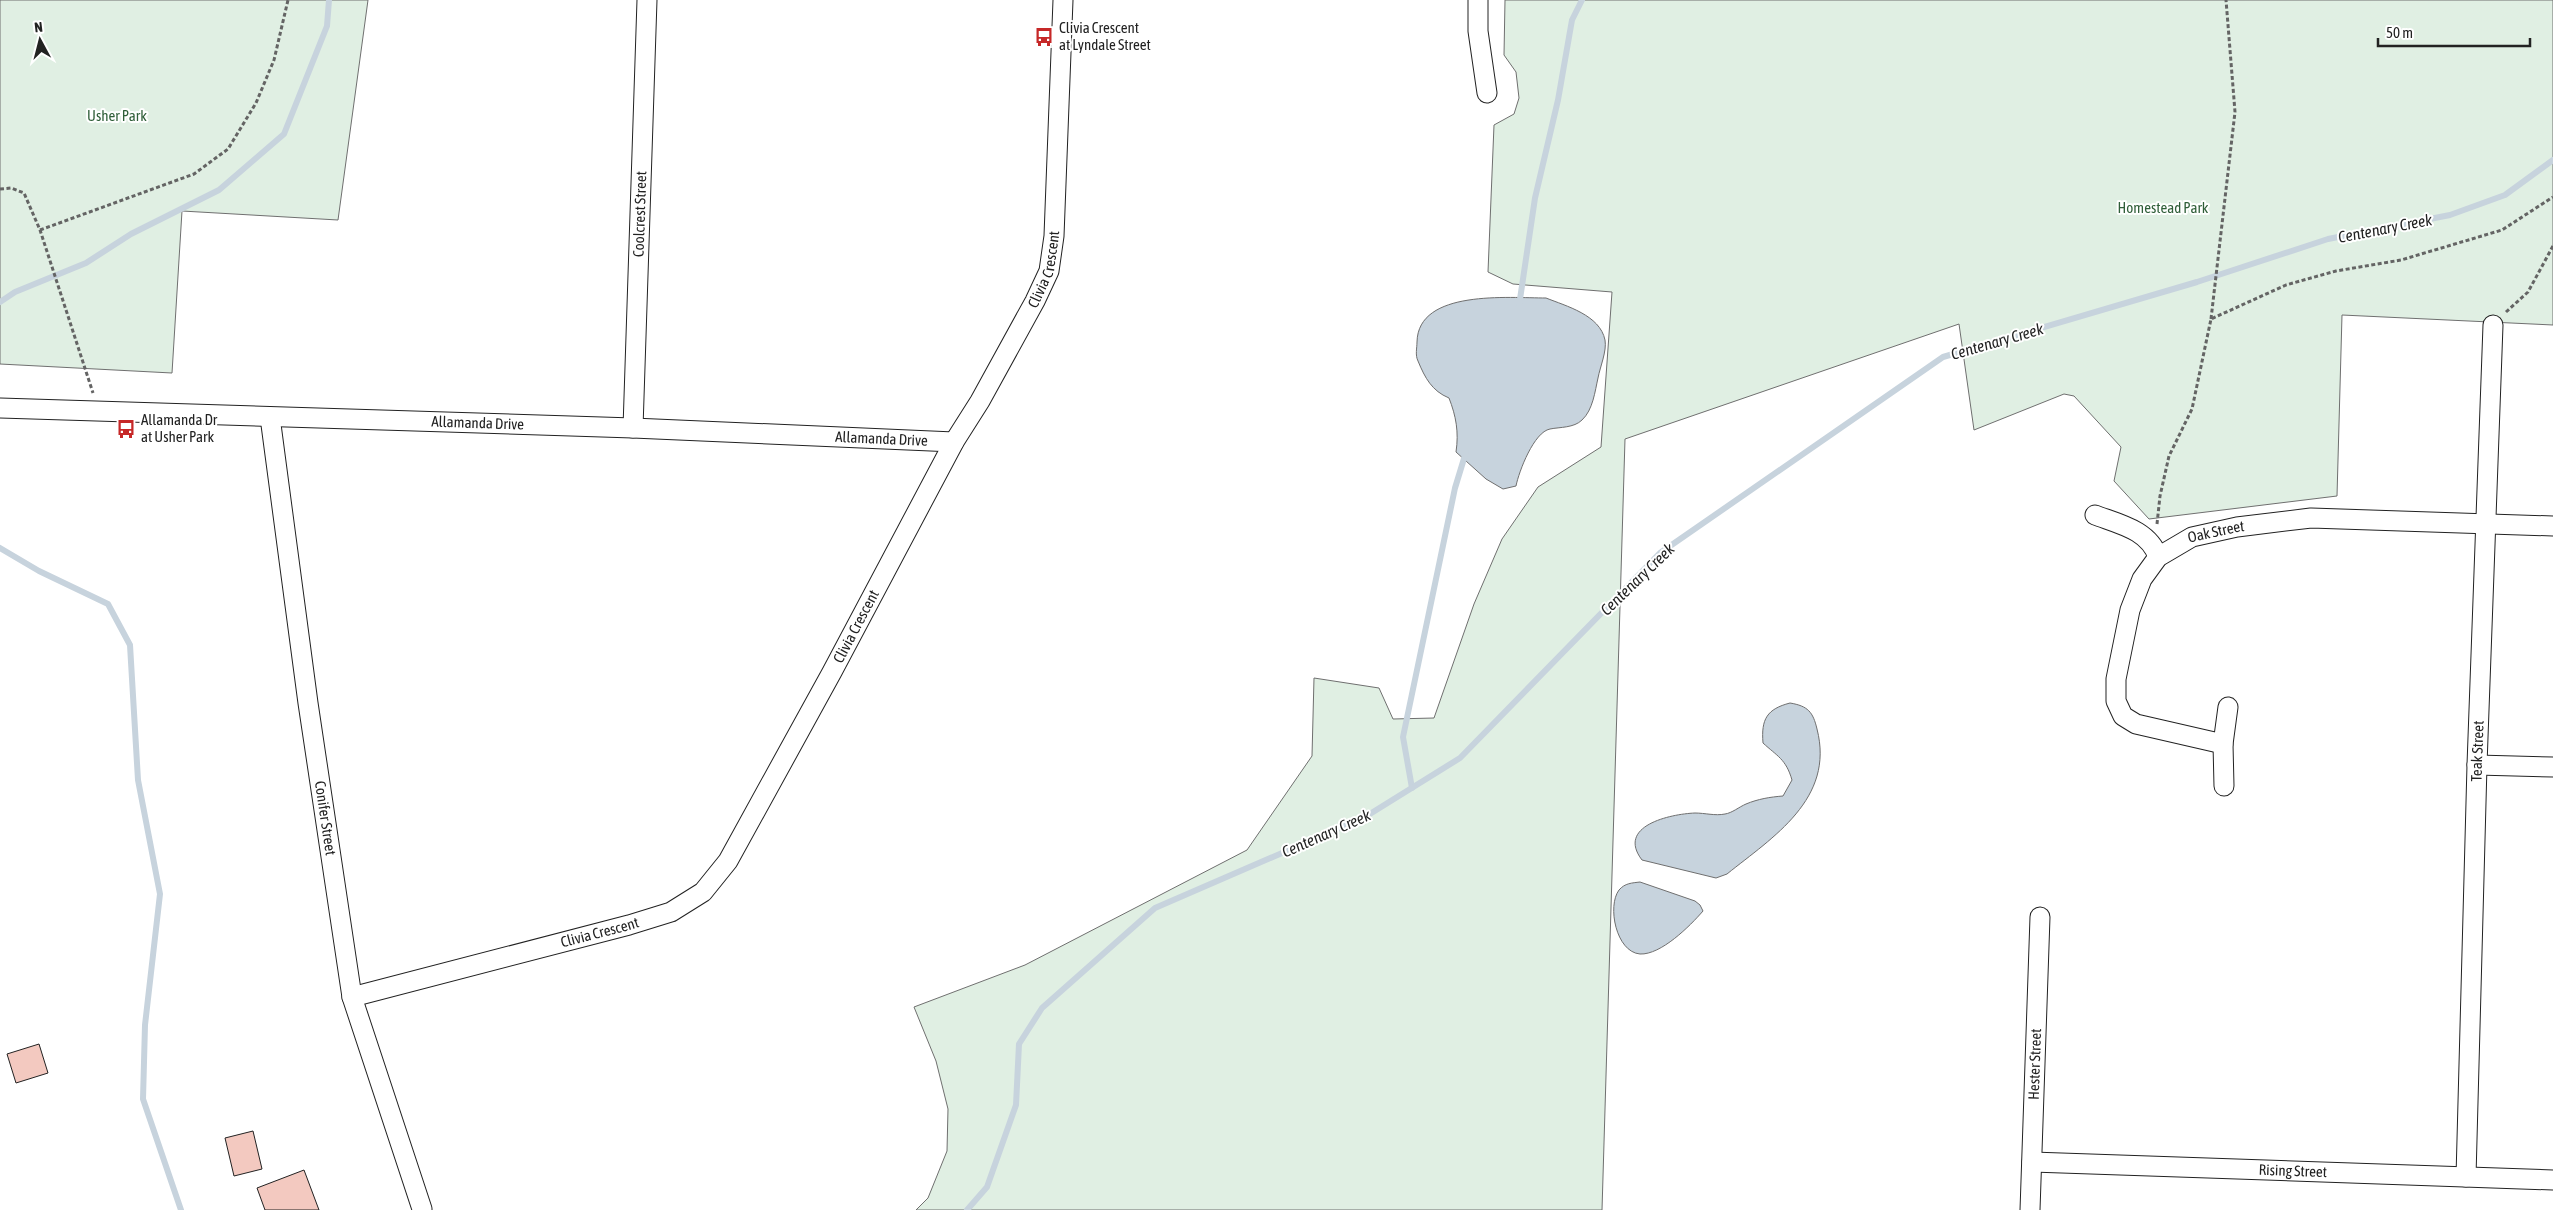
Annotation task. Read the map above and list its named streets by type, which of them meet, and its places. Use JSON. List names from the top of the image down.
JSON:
{
  "streets": {
    "street": [
      "Coolcrest Street",
      "Clivia Crescent",
      "Allamanda Drive",
      "Oak Street",
      "Teak Street",
      "Conifer Street",
      "Hester Street",
      "Rising Street"
    ]
  },
  "crossings": [
    ["Coolcrest Street", "Allamanda Drive"],
    ["Clivia Crescent", "Allamanda Drive"],
    ["Clivia Crescent", "Conifer Street"],
    ["Allamanda Drive", "Conifer Street"],
    ["Oak Street", "Teak Street"],
    ["Teak Street", "Rising Street"],
    ["Hester Street", "Rising Street"]
  ],
  "water": ["Centenary Creek"],
  "parks": ["Usher Park", "Homestead Park"],
  "places": {
    "bus stop": ["Clivia Crescent at Lyndale Street", "Allamanda Dr at Usher Park"]
  },
  "scale_bar": "50 m",
  "north": "top"
}
